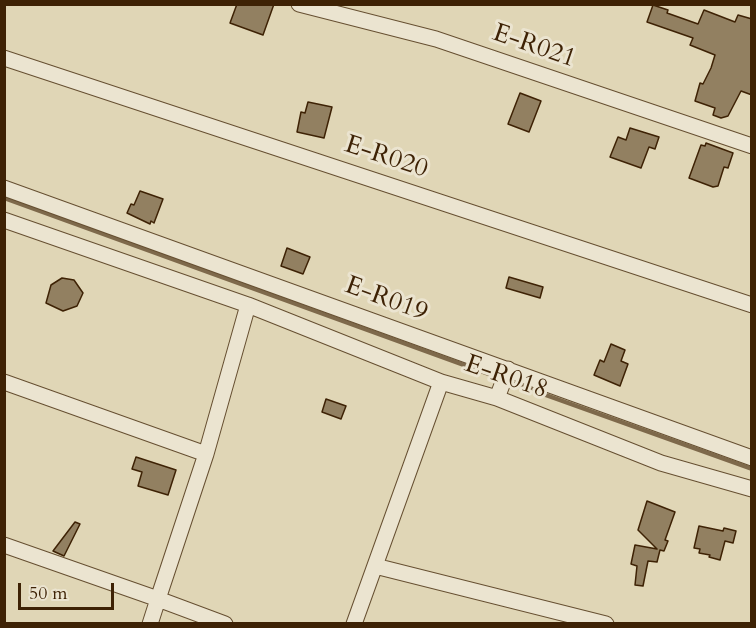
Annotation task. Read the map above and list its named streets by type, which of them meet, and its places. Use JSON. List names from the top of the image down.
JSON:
{
  "streets": {
    "street": [
      "E-R021",
      "E-R020",
      "E-R019",
      "E-R018"
    ]
  },
  "scale_bar": "50 m"
}
